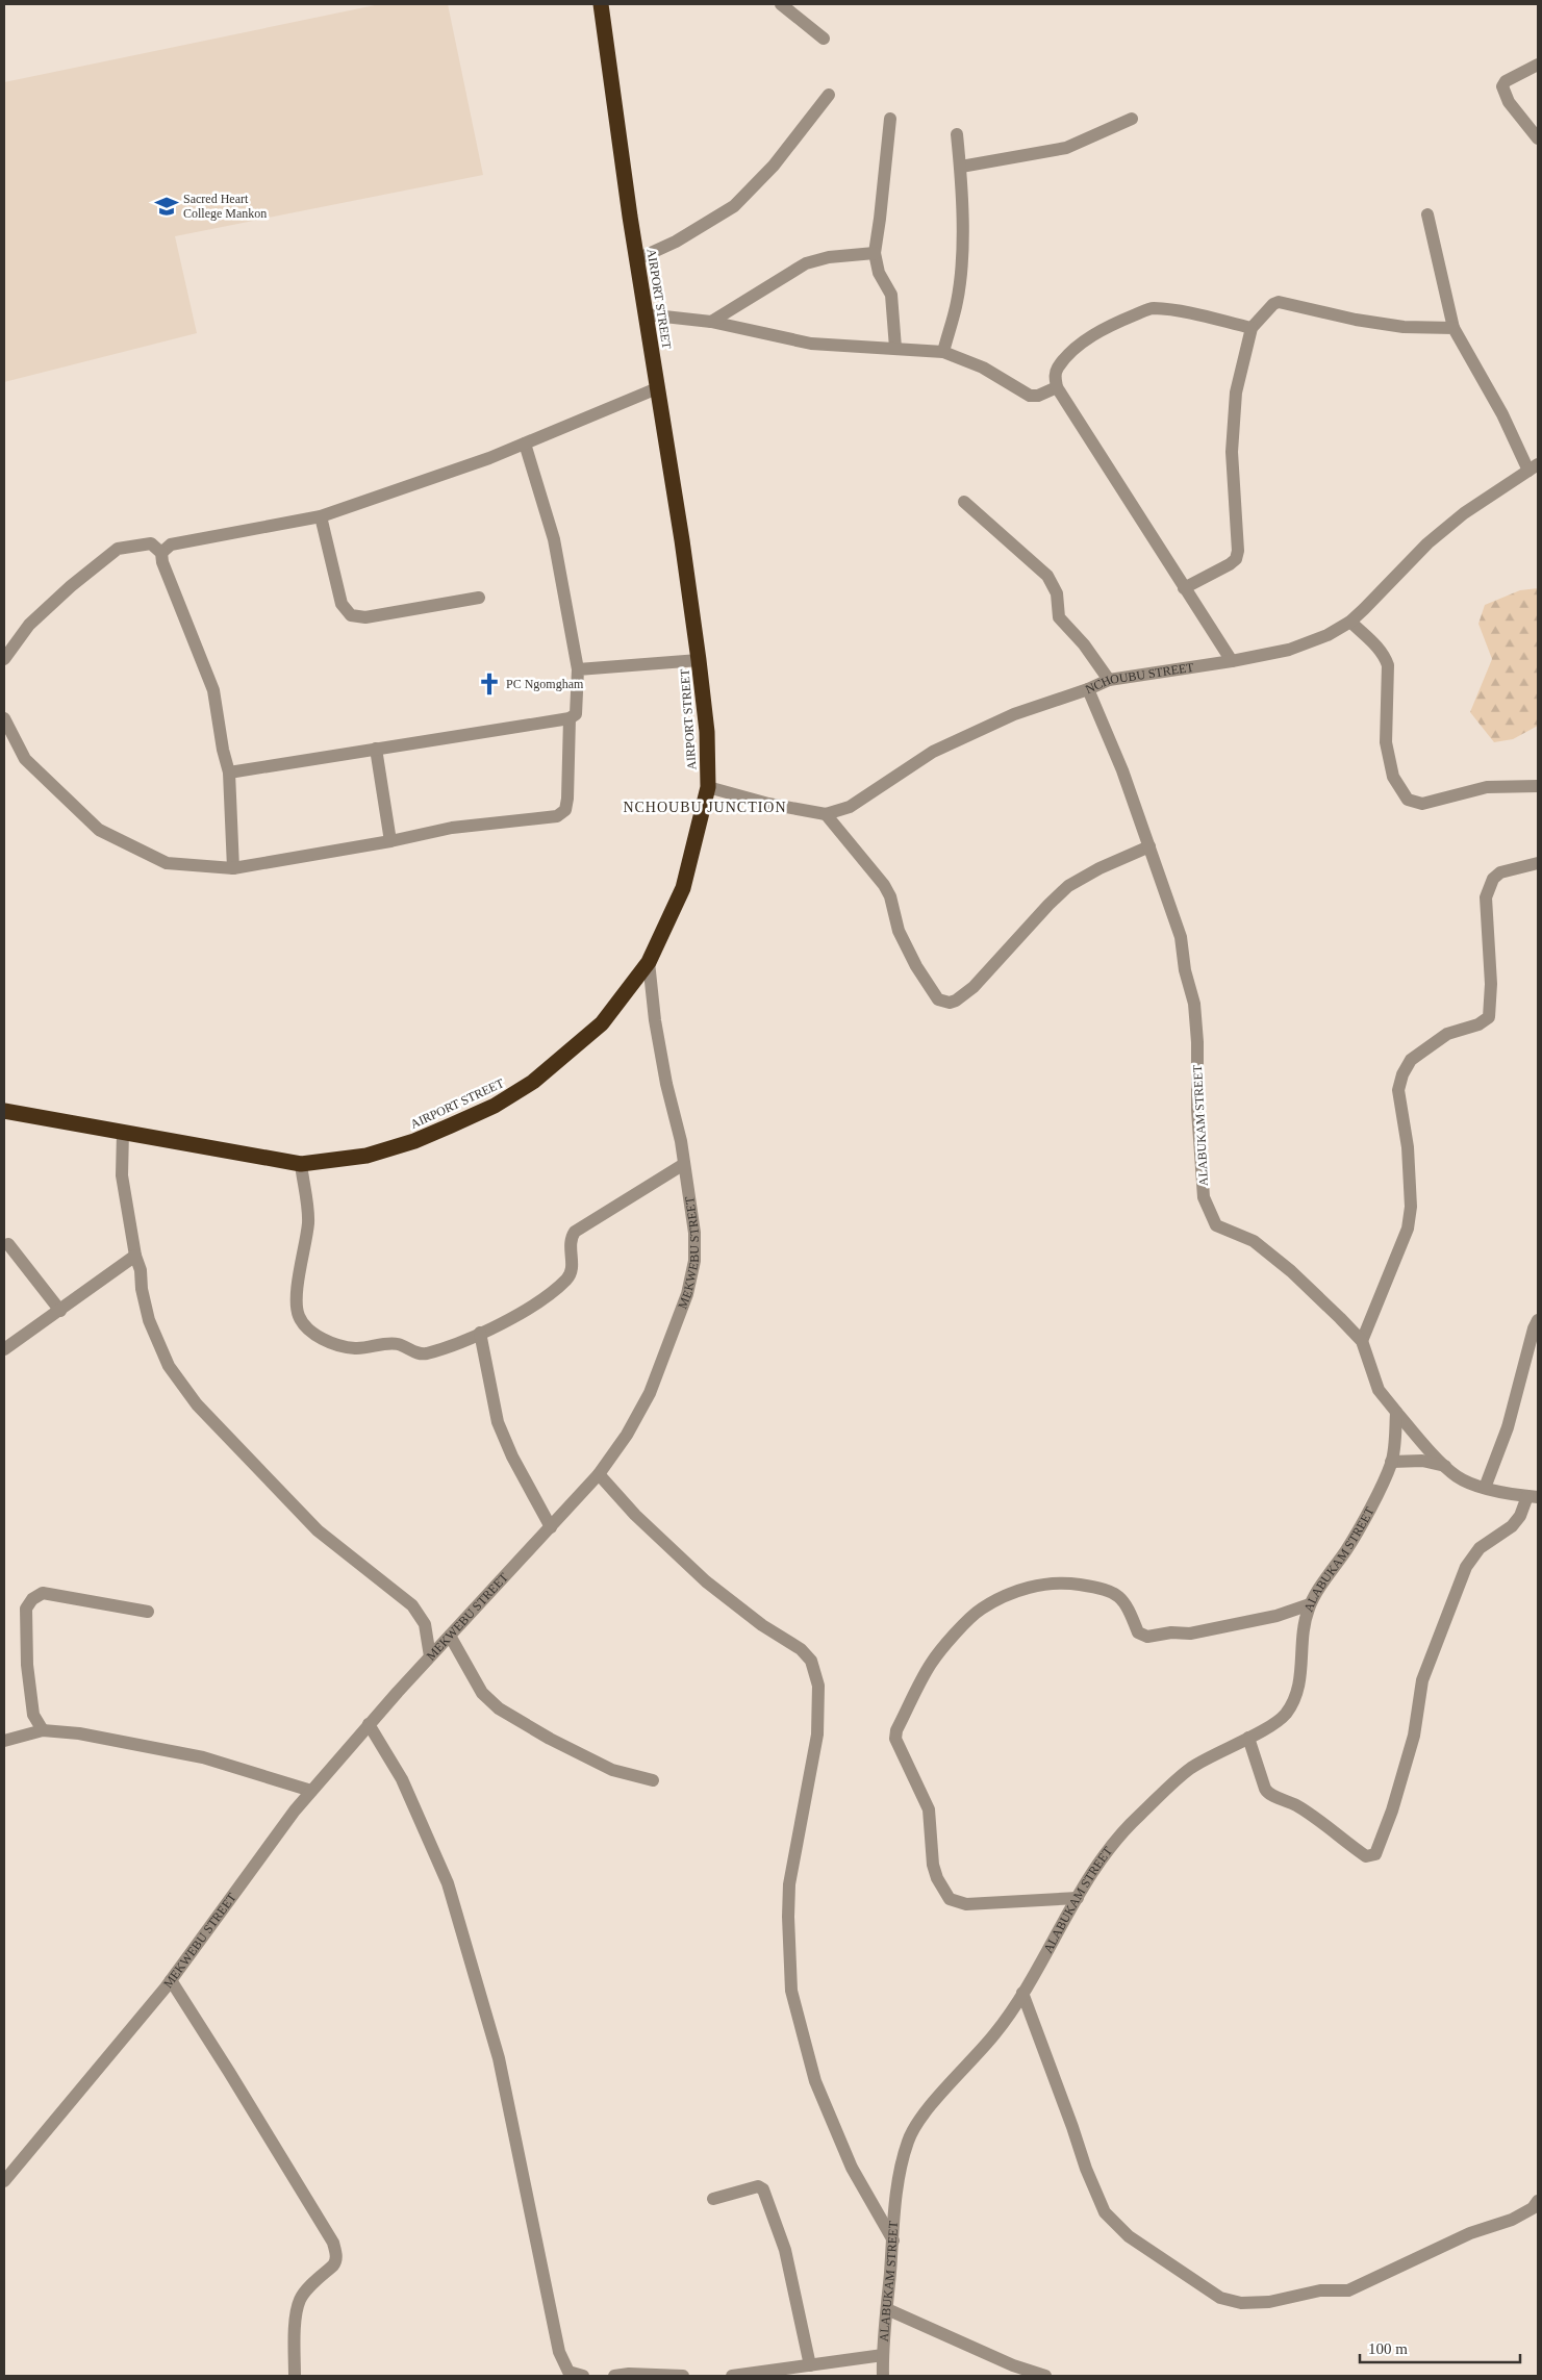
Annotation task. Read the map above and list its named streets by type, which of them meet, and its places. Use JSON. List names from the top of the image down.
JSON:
{
  "streets": {
    "highway": ["AIRPORT STREET"],
    "street": ["NCHOUBU STREET", "ALABUKAM STREET", "MEKWEBU STREET"]
  },
  "crossings": [
    ["AIRPORT STREET", "NCHOUBU STREET"],
    ["AIRPORT STREET", "MEKWEBU STREET"],
    ["NCHOUBU STREET", "ALABUKAM STREET"]
  ],
  "districts": ["NCHOUBU JUNCTION"],
  "places": {
    "school or university": ["Sacred Heart College Mankon"],
    "church": ["PC Ngomgham"]
  },
  "scale_bar": "100 m"
}
